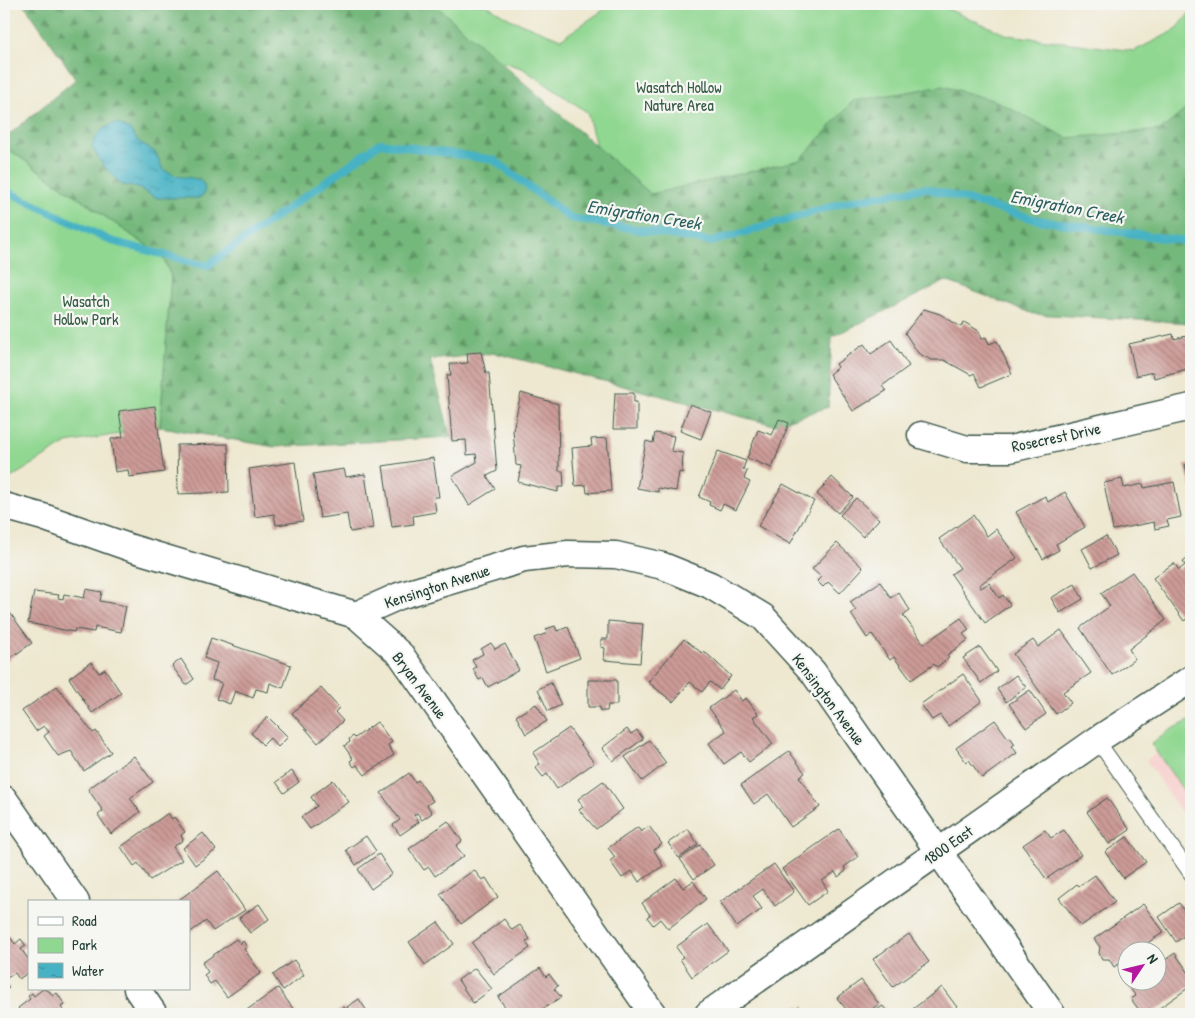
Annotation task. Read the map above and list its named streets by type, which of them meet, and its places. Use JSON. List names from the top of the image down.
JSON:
{
  "streets": {
    "street": [
      "Rosecrest Drive",
      "Kensington Avenue",
      "Bryan Avenue",
      "1800 East"
    ]
  },
  "crossings": [
    ["Kensington Avenue", "Bryan Avenue"],
    ["Kensington Avenue", "1800 East"]
  ],
  "water": ["Emigration Creek"],
  "parks": ["Wasatch Hollow Nature Area", "Wasatch Hollow Park"],
  "legend": ["Road", "Park", "Water"],
  "north": "top right"
}
